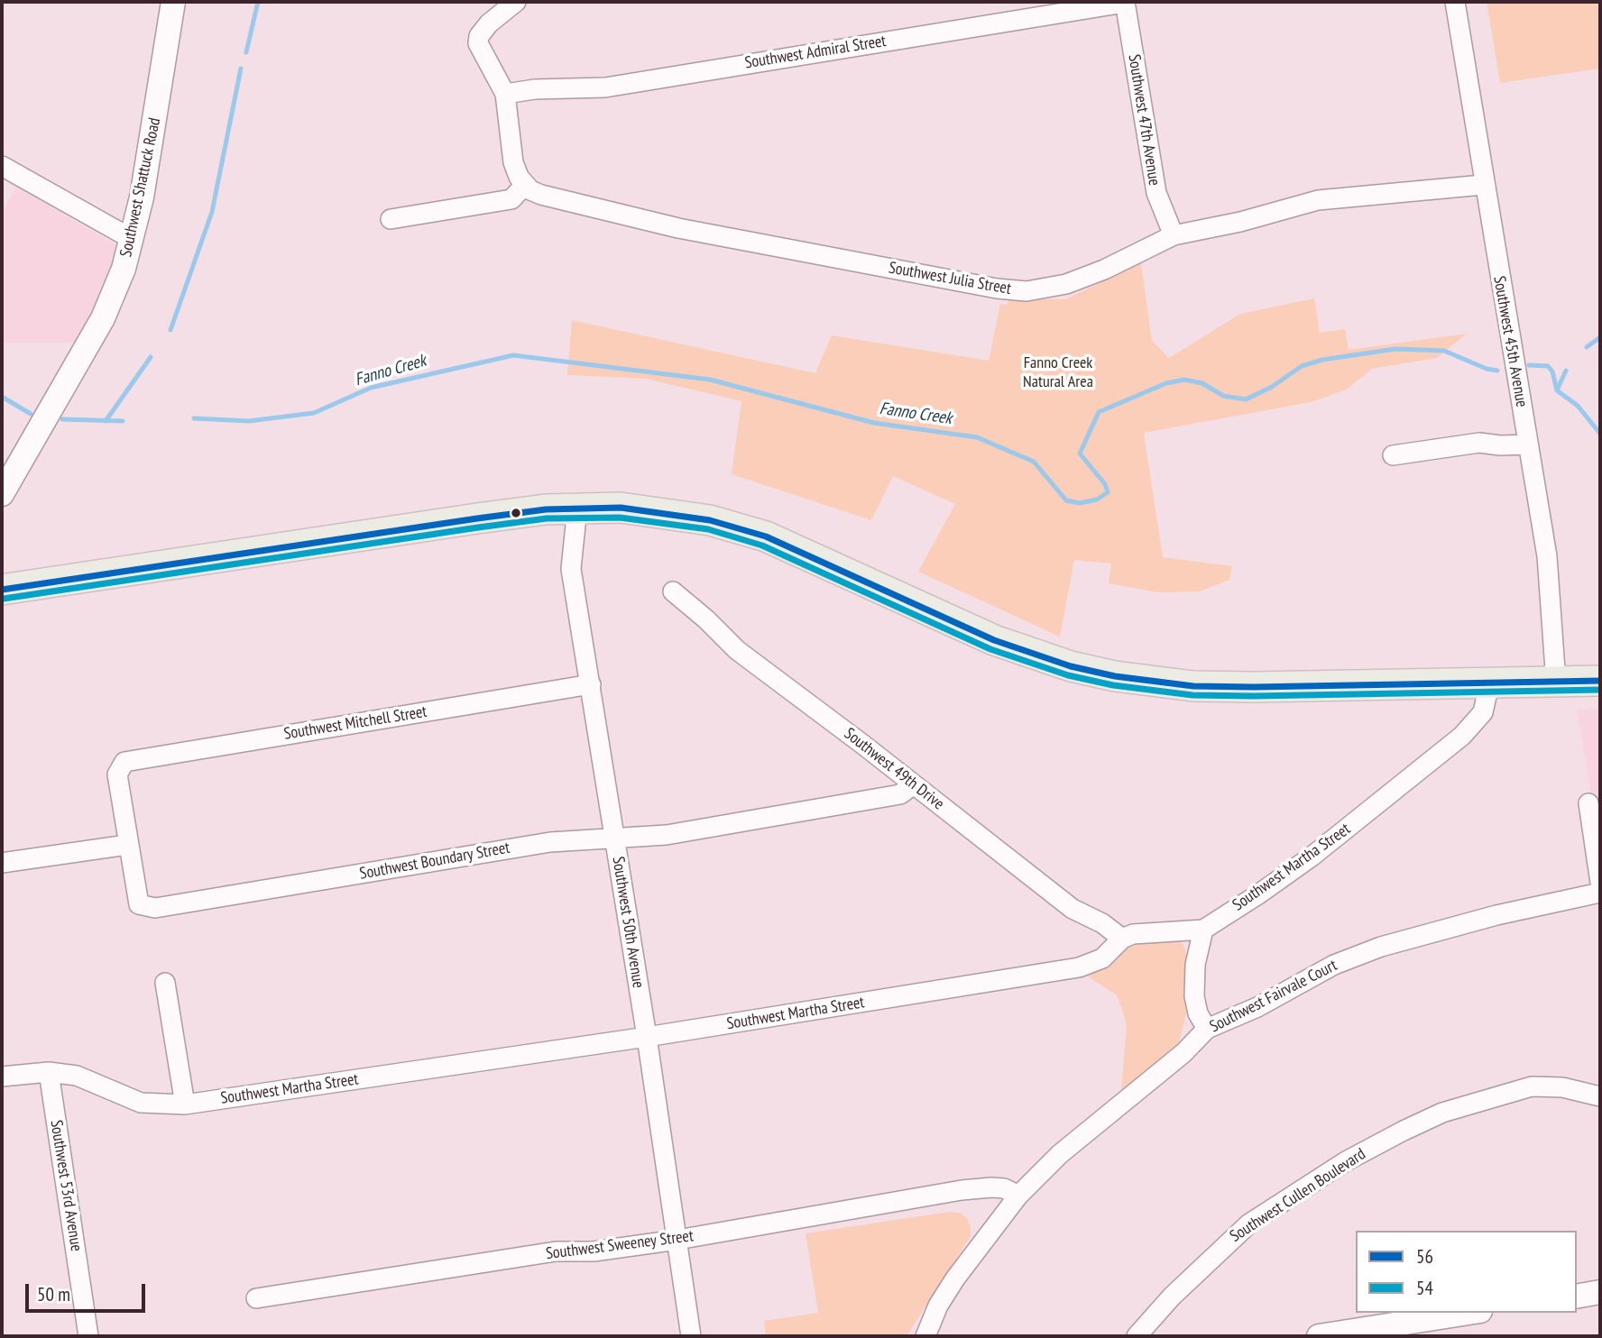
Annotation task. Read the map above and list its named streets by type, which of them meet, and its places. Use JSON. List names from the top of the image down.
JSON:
{
  "streets": {
    "street": [
      "Southwest Admiral Street",
      "Southwest 47th Avenue",
      "Southwest Shattuck Road",
      "Southwest Julia Street",
      "Southwest 45th Avenue",
      "Southwest Mitchell Street",
      "Southwest 49th Drive",
      "Southwest Boundary Street",
      "Southwest Martha Street",
      "Southwest 50th Avenue",
      "Southwest Fairvale Court",
      "Southwest 53rd Avenue",
      "Southwest Cullen Boulevard",
      "Southwest Sweeney Street"
    ]
  },
  "crossings": [
    ["Southwest Admiral Street", "Southwest 47th Avenue"],
    ["Southwest 47th Avenue", "Southwest Julia Street"],
    ["Southwest Julia Street", "Southwest 45th Avenue"],
    ["Southwest Mitchell Street", "Southwest Boundary Street"],
    ["Southwest Mitchell Street", "Southwest 50th Avenue"],
    ["Southwest 49th Drive", "Southwest Boundary Street"],
    ["Southwest 49th Drive", "Southwest Martha Street"],
    ["Southwest Boundary Street", "Southwest 50th Avenue"],
    ["Southwest Martha Street", "Southwest 50th Avenue"],
    ["Southwest Martha Street", "Southwest 53rd Avenue"],
    ["Southwest 50th Avenue", "Southwest Sweeney Street"],
    ["Southwest Fairvale Court", "Southwest Sweeney Street"]
  ],
  "water": ["Fanno Creek"],
  "parks": ["Fanno Creek Natural Area"],
  "lines": ["transit line 56", "transit line 54"],
  "legend": ["56", "54"],
  "scale_bar": "50 m"
}
